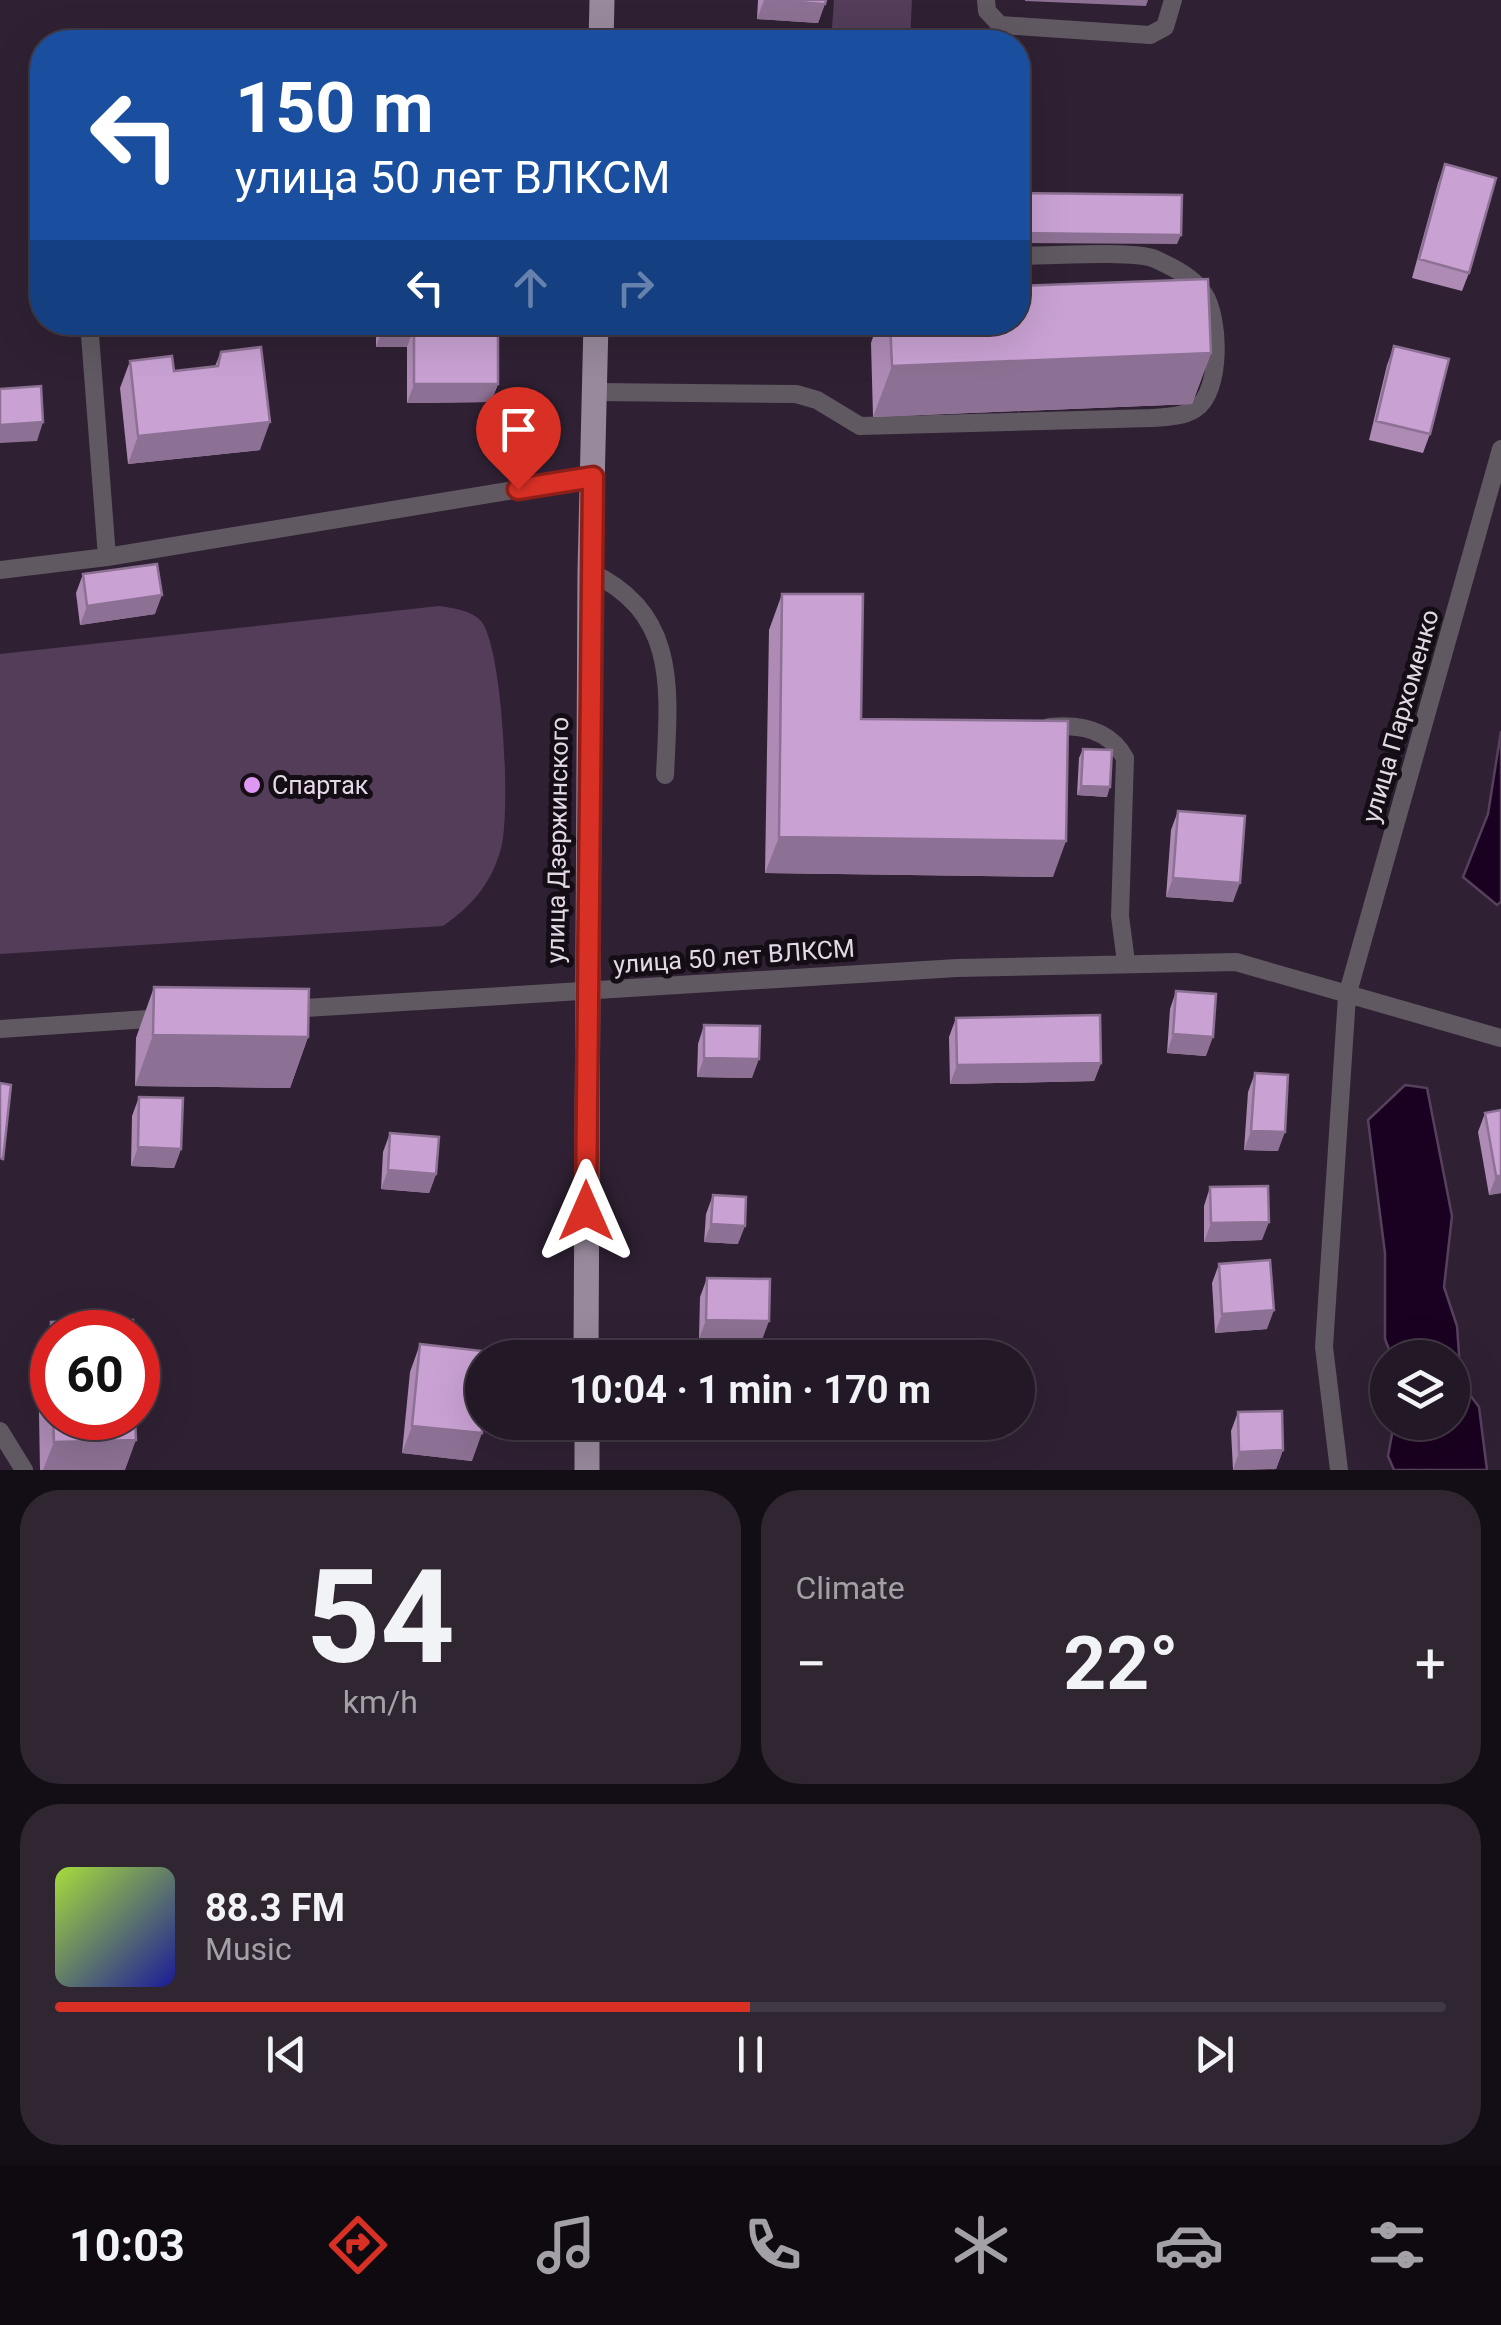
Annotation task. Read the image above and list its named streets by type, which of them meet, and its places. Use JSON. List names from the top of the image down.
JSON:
{
  "streets": {
    "main road": ["улица Дзержинского"],
    "lane": ["улица Пархоменко", "улица 50 лет ВЛКСМ"]
  },
  "crossings": [
    ["улица Пархоменко", "улица 50 лет ВЛКСМ"],
    ["улица Дзержинского", "улица 50 лет ВЛКСМ"]
  ],
  "places": ["Спартак"],
  "page": {
    "turn": ["150 m", "улица 50 лет ВЛКСМ"],
    "limit": "60",
    "trip": "10:04 · 1 min · 170 m",
    "tile": [
      ["54", "km/h"],
      "Climate"
    ],
    "heat": ["−", "22°", "+"],
    "song": ["88.3 FM", "Music"],
    "tabs": "10:03"
  }
}
